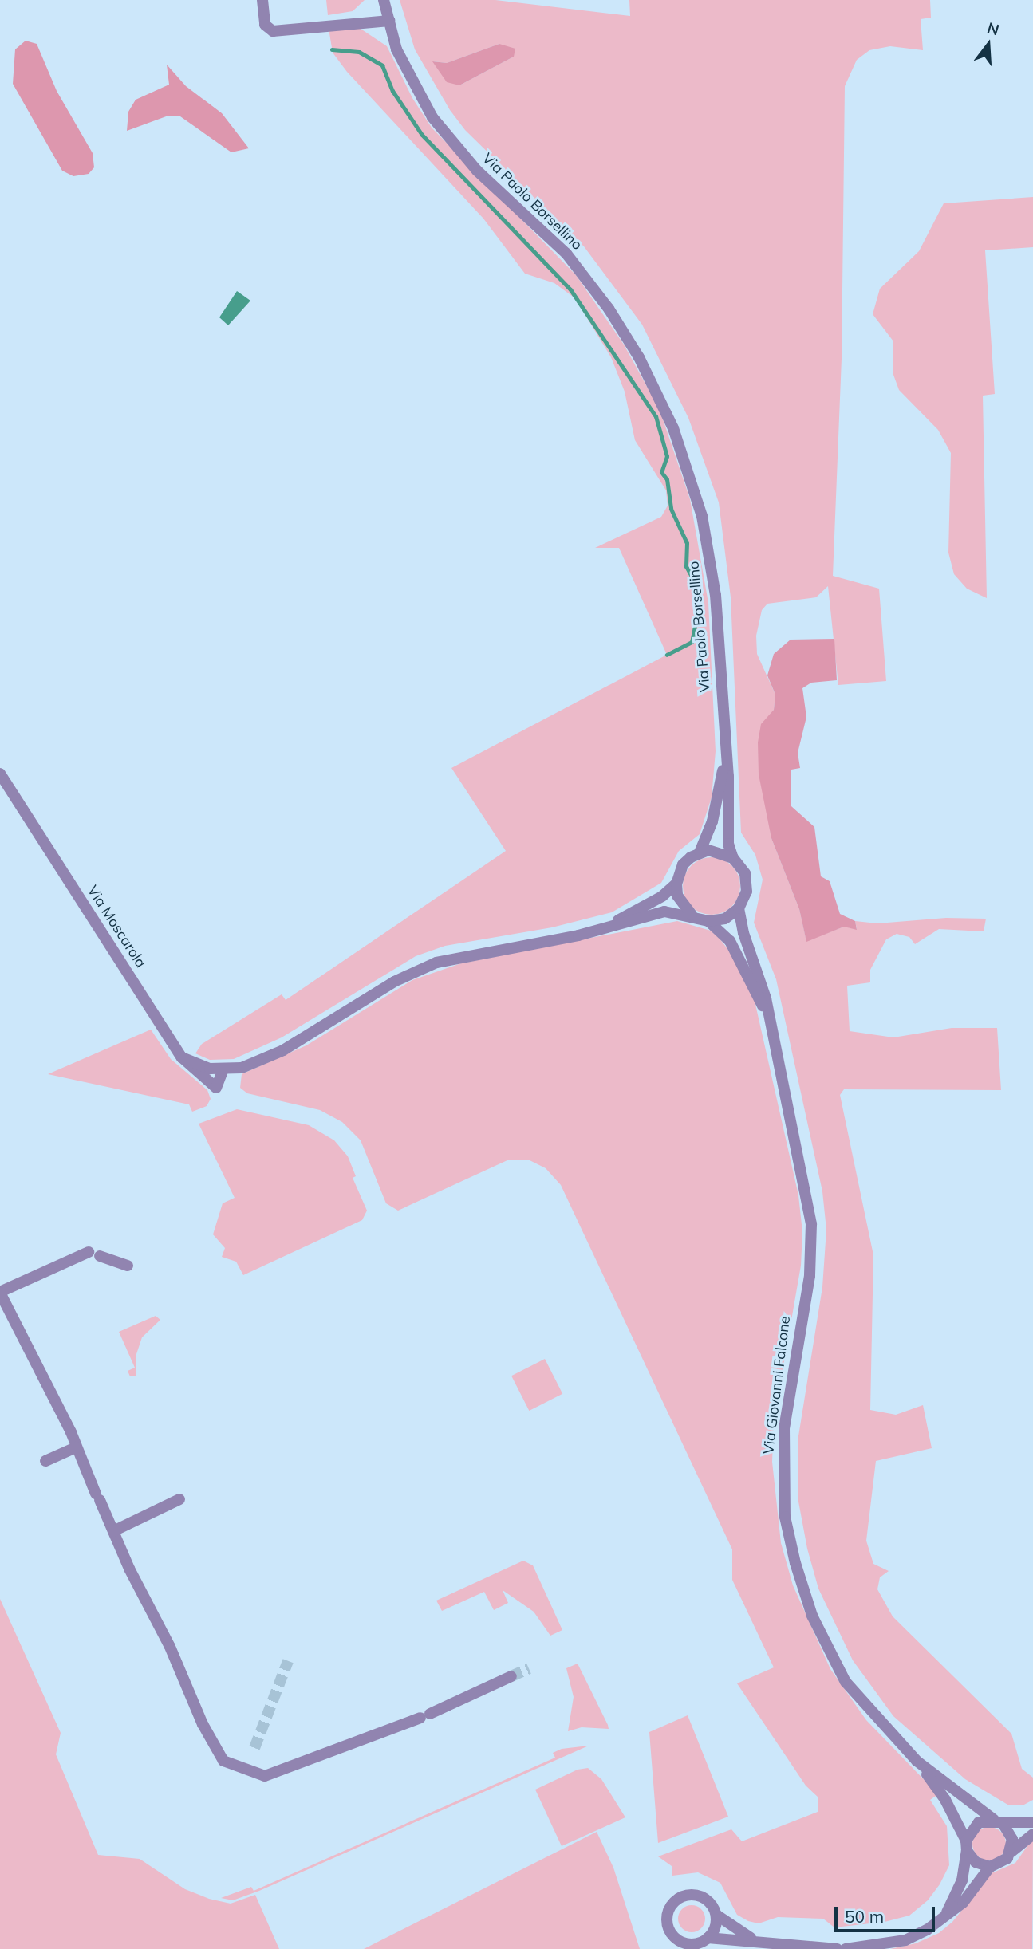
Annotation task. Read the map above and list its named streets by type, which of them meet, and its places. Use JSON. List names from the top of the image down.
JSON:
{
  "streets": {
    "street": ["Via Paolo Borsellino", "Via Moscarola", "Via Giovanni Falcone"]
  },
  "crossings": [
    ["Via Paolo Borsellino", "Via Giovanni Falcone"]
  ],
  "scale_bar": "50 m",
  "north": "top"
}
